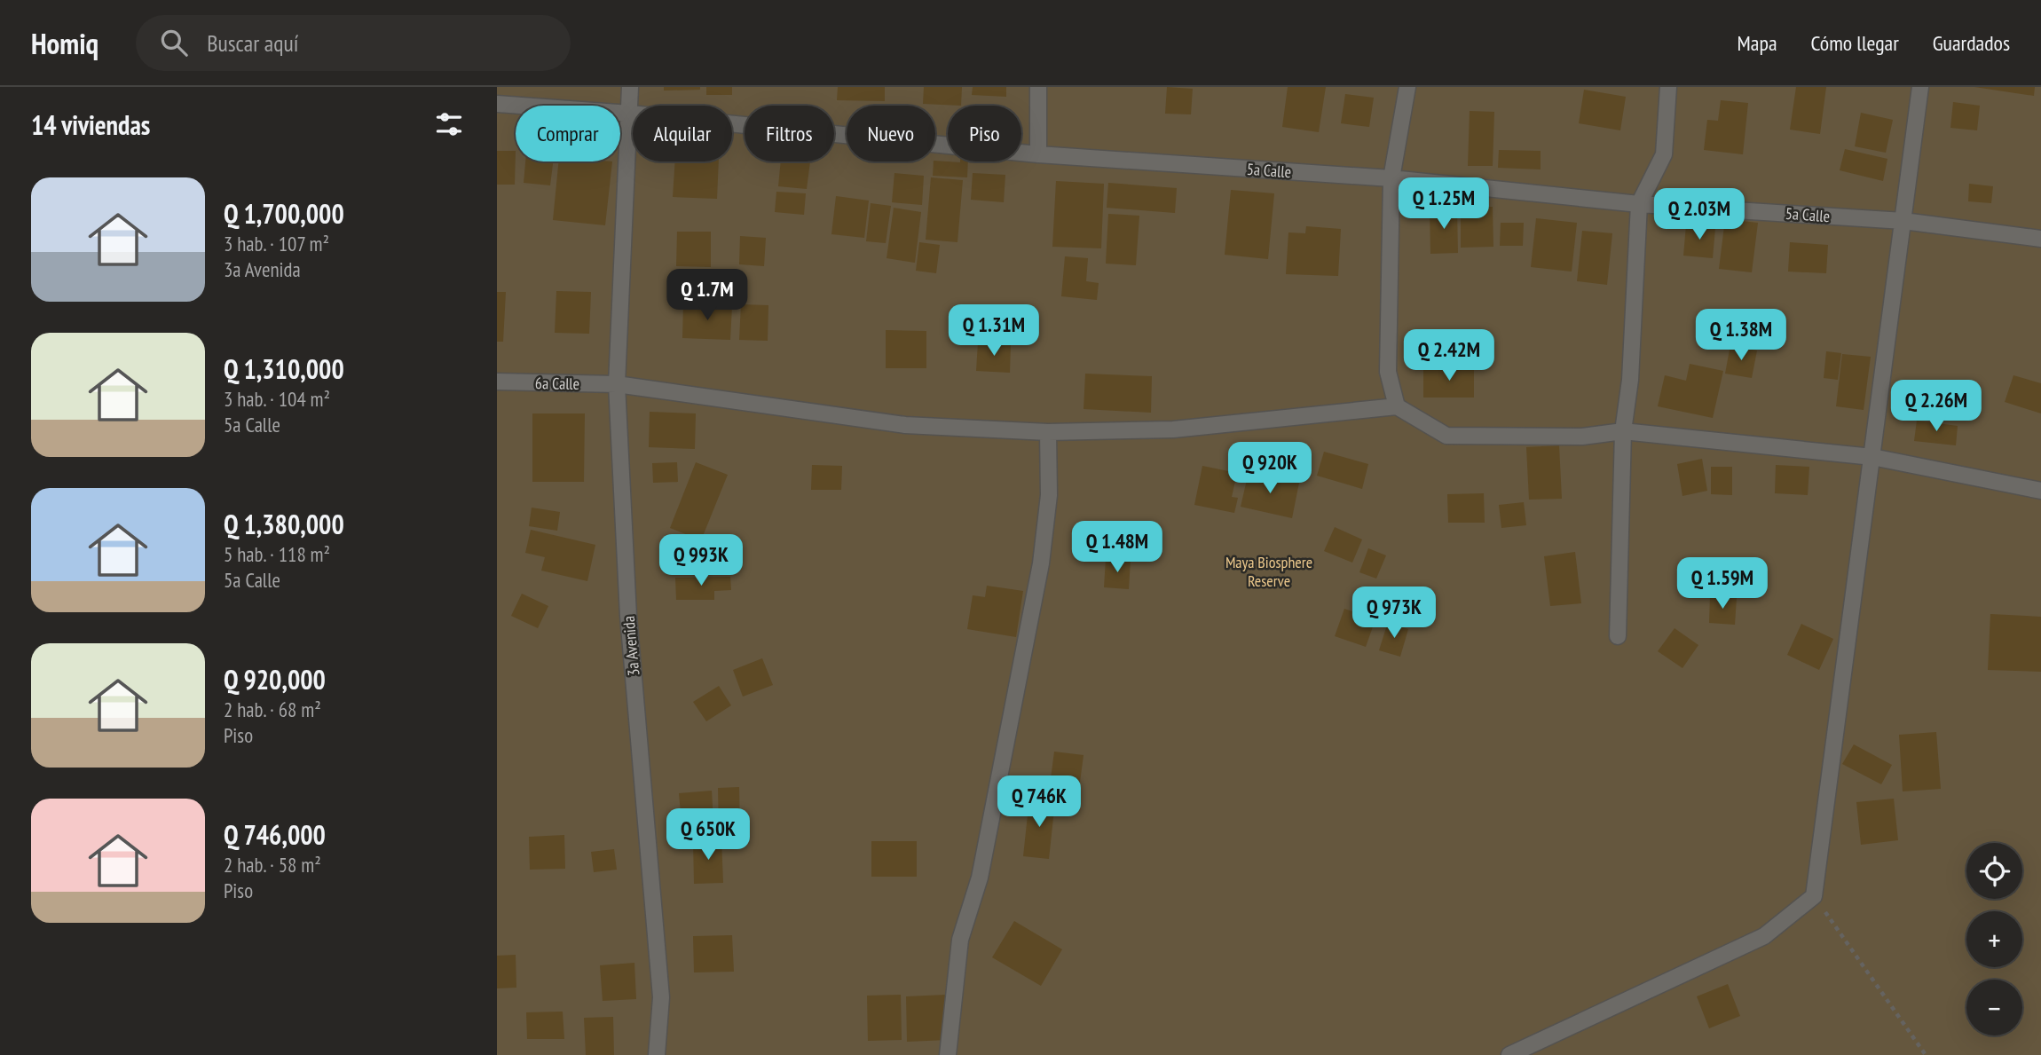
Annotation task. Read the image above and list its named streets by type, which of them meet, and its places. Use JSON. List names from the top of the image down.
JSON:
{
  "streets": {
    "street": ["5a Calle", "6a Calle", "3a Avenida"]
  },
  "crossings": [
    ["5a Calle", "3a Avenida"],
    ["6a Calle", "3a Avenida"]
  ],
  "parks": ["Maya Biosphere Reserve"],
  "page": {
    "header": "Homiq",
    "search": "Buscar aquí",
    "nav": ["Mapa", "Cómo llegar", "Guardados"],
    "heading": "14 viviendas",
    "chip": [
      "Comprar",
      "Alquilar",
      "Filtros",
      "Nuevo",
      "Piso"
    ],
    "list": [
      {
        "name": "Q 1,700,000",
        "note": "3 hab. · 107 m² · 3a Avenida"
      },
      {
        "name": "Q 1,310,000",
        "note": "3 hab. · 104 m² · 5a Calle"
      },
      {
        "name": "Q 1,380,000",
        "note": "5 hab. · 118 m² · 5a Calle"
      },
      {
        "name": "Q 920,000",
        "note": "2 hab. · 68 m² · Piso"
      },
      {
        "name": "Q 746,000",
        "note": "2 hab. · 58 m² · Piso"
      }
    ],
    "price": [
      "Q 1.25M",
      "Q 2.03M",
      "Q 1.7M",
      "Q 1.31M",
      "Q 1.38M",
      "Q 2.42M",
      "Q 2.26M",
      "Q 920K",
      "Q 1.48M",
      "Q 993K",
      "Q 1.59M",
      "Q 973K",
      "Q 746K",
      "Q 650K"
    ],
    "map_buttons": ["+", "−"]
  }
}
